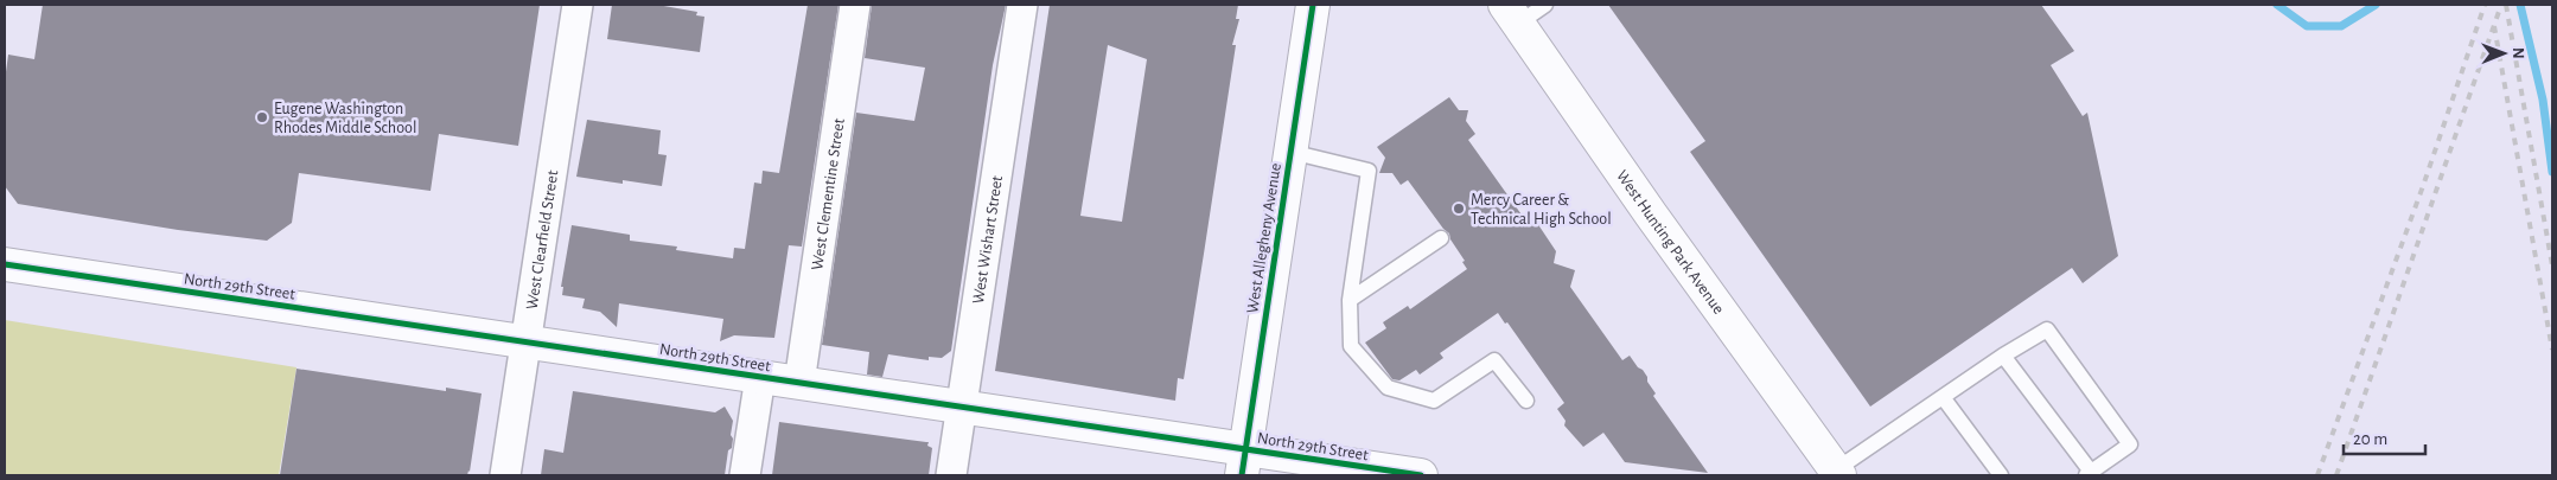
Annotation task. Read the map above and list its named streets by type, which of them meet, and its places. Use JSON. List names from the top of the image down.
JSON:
{
  "streets": {
    "street": [
      "West Clementine Street",
      "West Allegheny Avenue",
      "West Clearfield Street",
      "West Wishart Street",
      "West Hunting Park Avenue",
      "North 29th Street"
    ]
  },
  "crossings": [
    ["West Clementine Street", "North 29th Street"],
    ["West Allegheny Avenue", "North 29th Street"],
    ["West Clearfield Street", "North 29th Street"],
    ["West Wishart Street", "North 29th Street"]
  ],
  "places": ["Eugene Washington Rhodes Middle School", "Mercy Career & Technical High School"],
  "scale_bar": "20 m",
  "north": "right"
}
